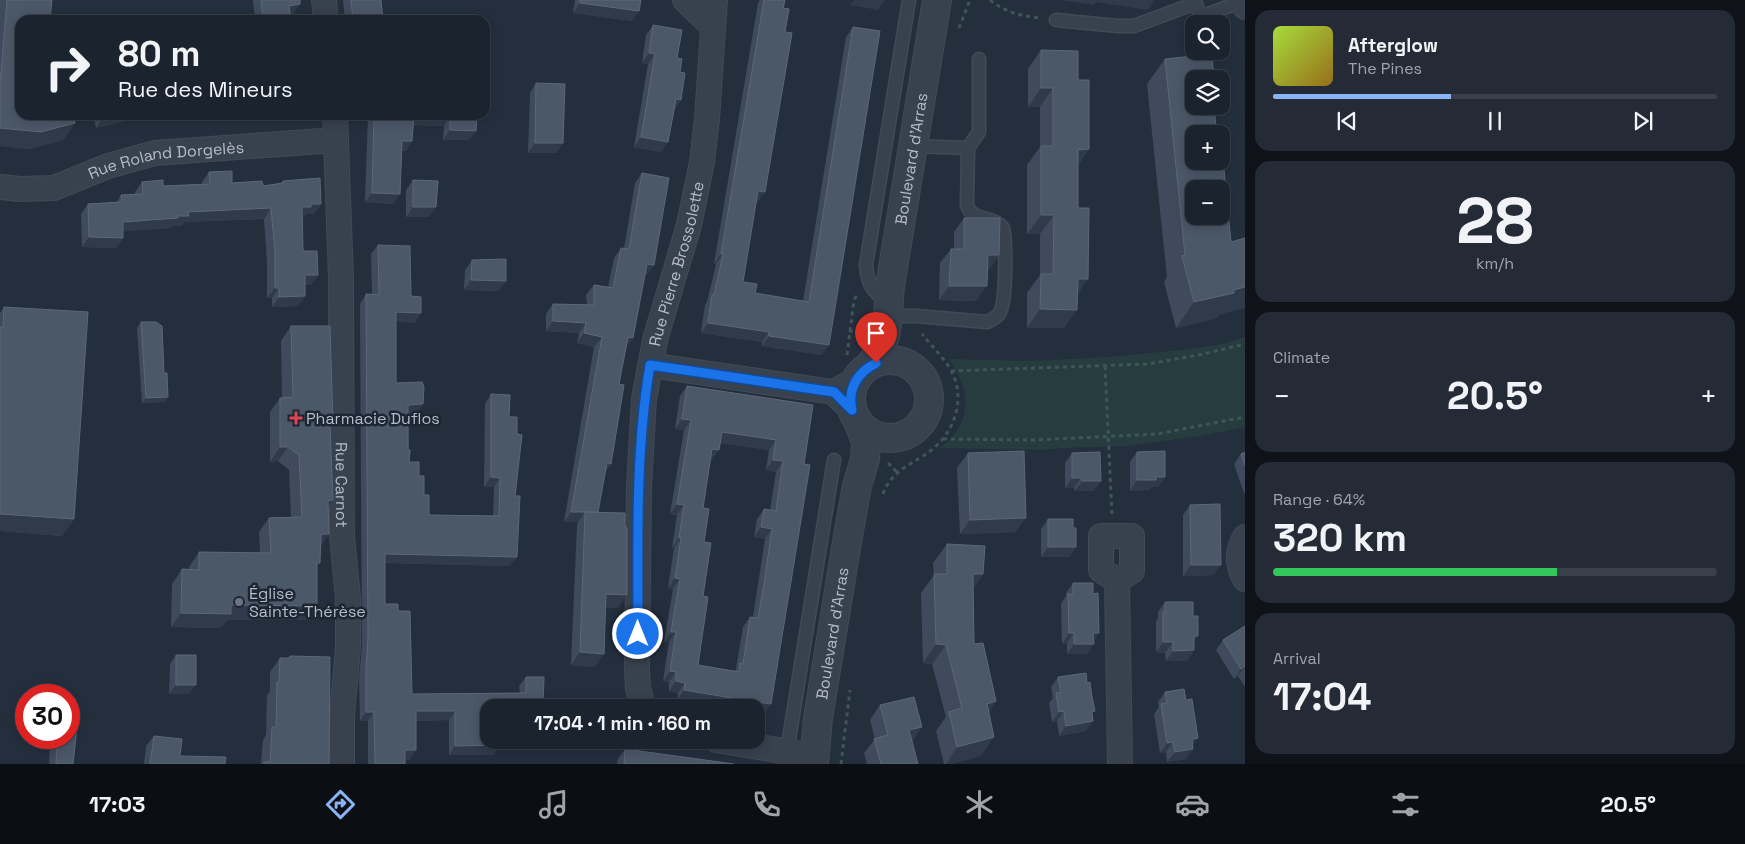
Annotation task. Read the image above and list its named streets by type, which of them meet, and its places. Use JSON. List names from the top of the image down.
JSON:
{
  "streets": {
    "street": [
      "Boulevard d'Arras",
      "Rue Roland Dorgelès",
      "Rue Pierre Brossolette",
      "Rue Carnot"
    ]
  },
  "crossings": [
    ["Rue Roland Dorgelès", "Rue Carnot"]
  ],
  "places": {
    "health": ["Pharmacie Duflos"],
    "other": ["Église Sainte-Thérèse"]
  },
  "page": {
    "map_buttons": ["+", "−"],
    "turn": ["80 m", "Rue des Mineurs"],
    "song": ["Afterglow", "The Pines"],
    "tile": [
      ["28", "km/h"],
      "Climate",
      ["Range · 64%", "320 km"],
      ["Arrival", "17:04"]
    ],
    "heat": ["−", "20.5°", "+"],
    "limit": "30",
    "trip": "17:04 · 1 min · 160 m",
    "tabs": ["17:03", "20.5°"]
  }
}
